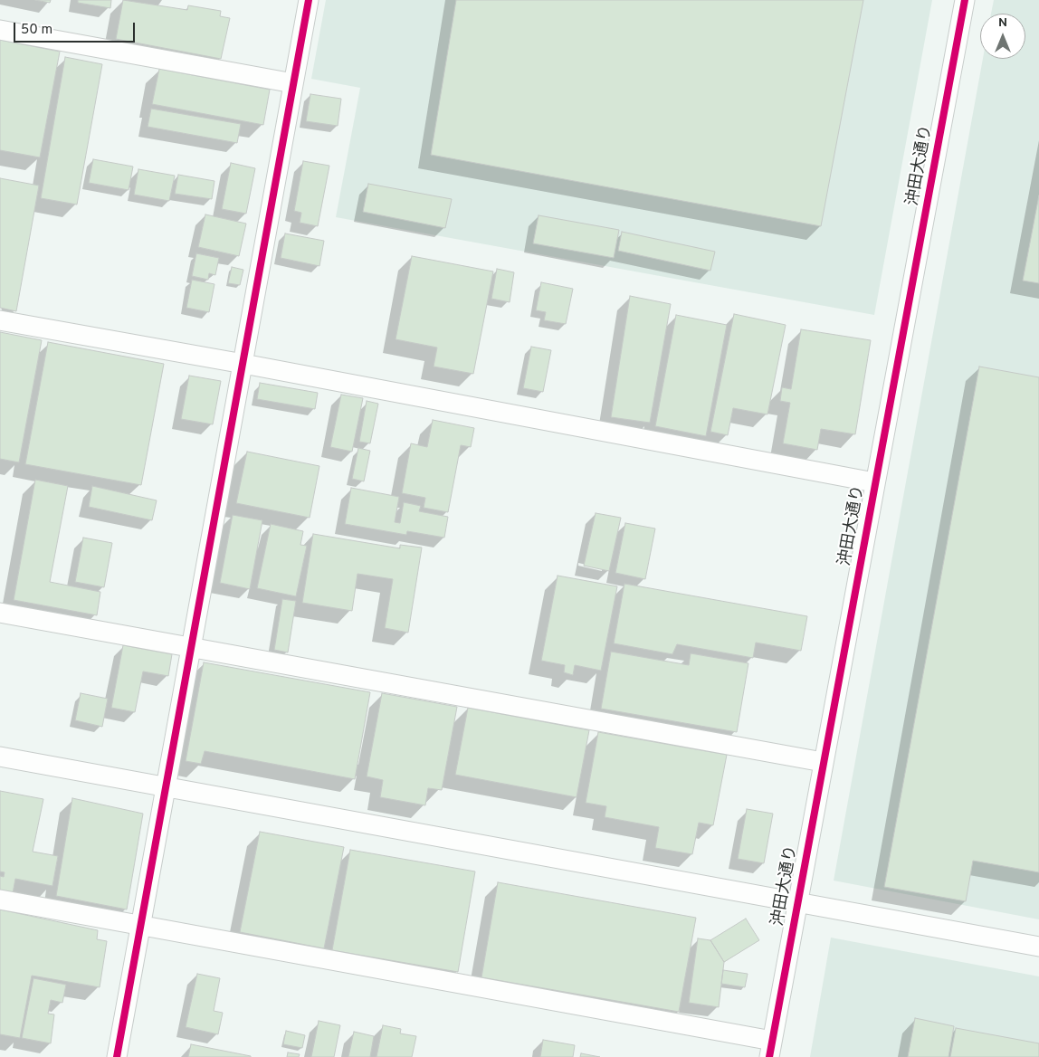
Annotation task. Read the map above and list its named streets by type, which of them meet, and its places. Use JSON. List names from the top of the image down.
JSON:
{
  "streets": {
    "street": ["沖田大通り"]
  },
  "scale_bar": "50 m",
  "north": "top"
}
